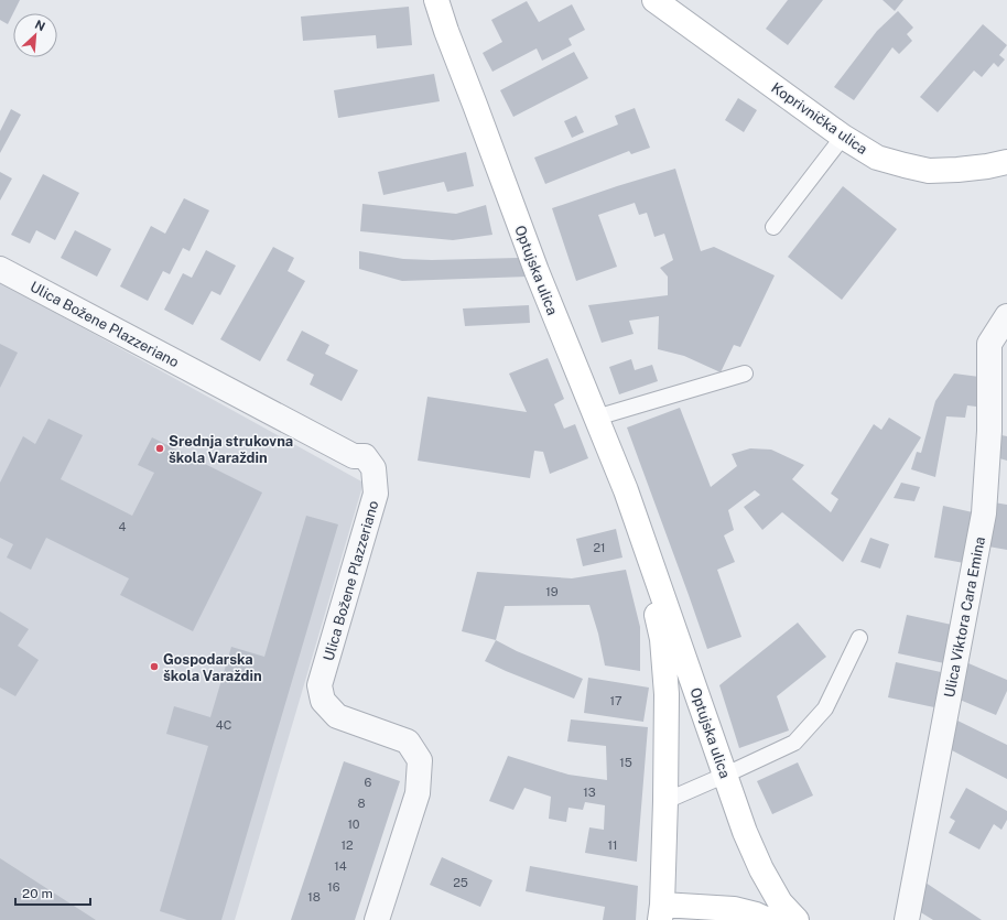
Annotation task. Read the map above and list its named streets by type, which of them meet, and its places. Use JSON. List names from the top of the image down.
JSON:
{
  "streets": {
    "main road": ["Koprivnička ulica", "Optujska ulica"],
    "street": ["Ulica Božene Plazzeriano", "Ulica Viktora Cara Emina"]
  },
  "places": ["Srednja strukovna škola Varaždin", "Gospodarska škola Varaždin"],
  "house_numbers": [
    "4",
    "21",
    "19",
    "17",
    "4C",
    "15",
    "6",
    "13",
    "8",
    "10",
    "12",
    "11",
    "14",
    "25",
    "16",
    "18"
  ],
  "scale_bar": "20 m",
  "north": "top right"
}
